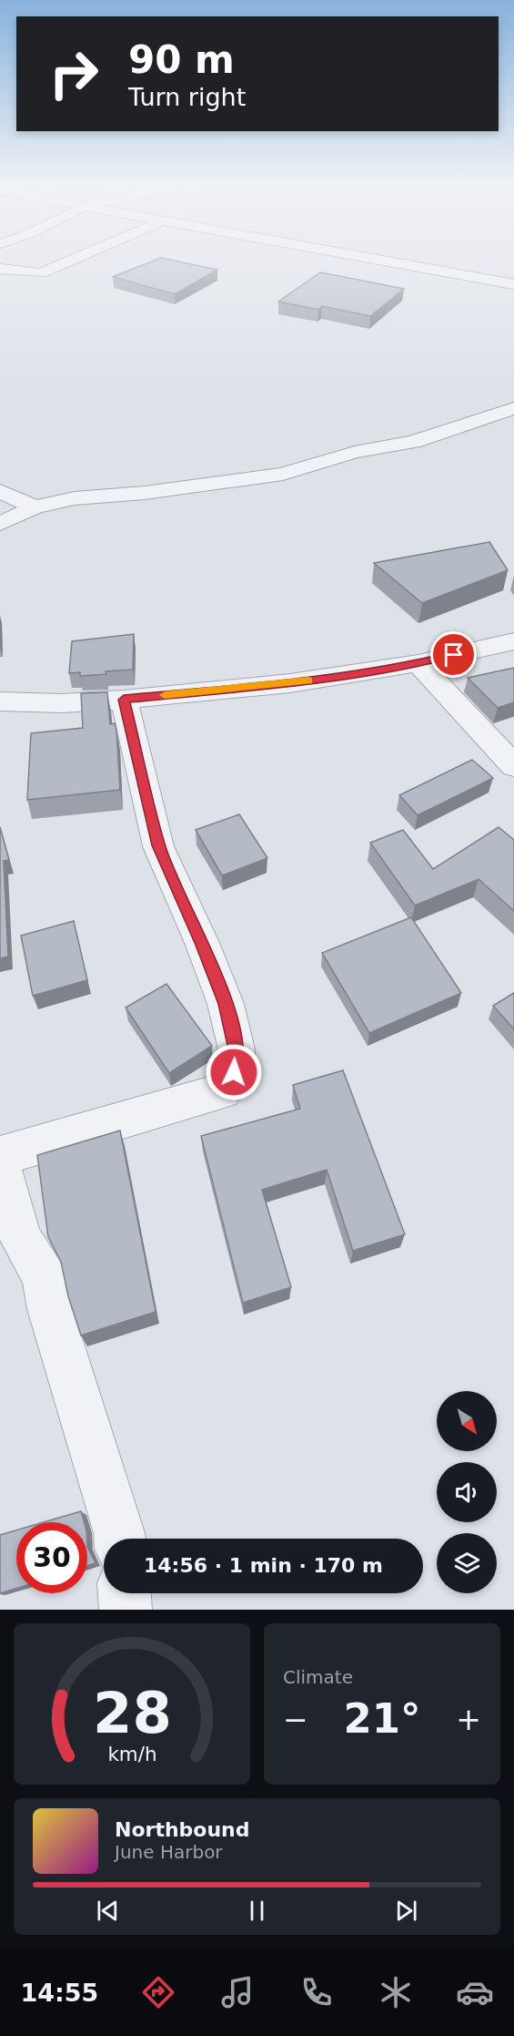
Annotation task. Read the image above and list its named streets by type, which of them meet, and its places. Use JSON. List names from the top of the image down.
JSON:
{
  "north": "bottom right",
  "page": {
    "turn": ["90 m", "Turn right"],
    "limit": "30",
    "trip": "14:56 · 1 min · 170 m",
    "tile": "Climate",
    "heat": ["−", "21°", "+"],
    "song": ["Northbound", "June Harbor"],
    "tabs": "14:55",
    "gauge": ["28", "km/h"]
  }
}
